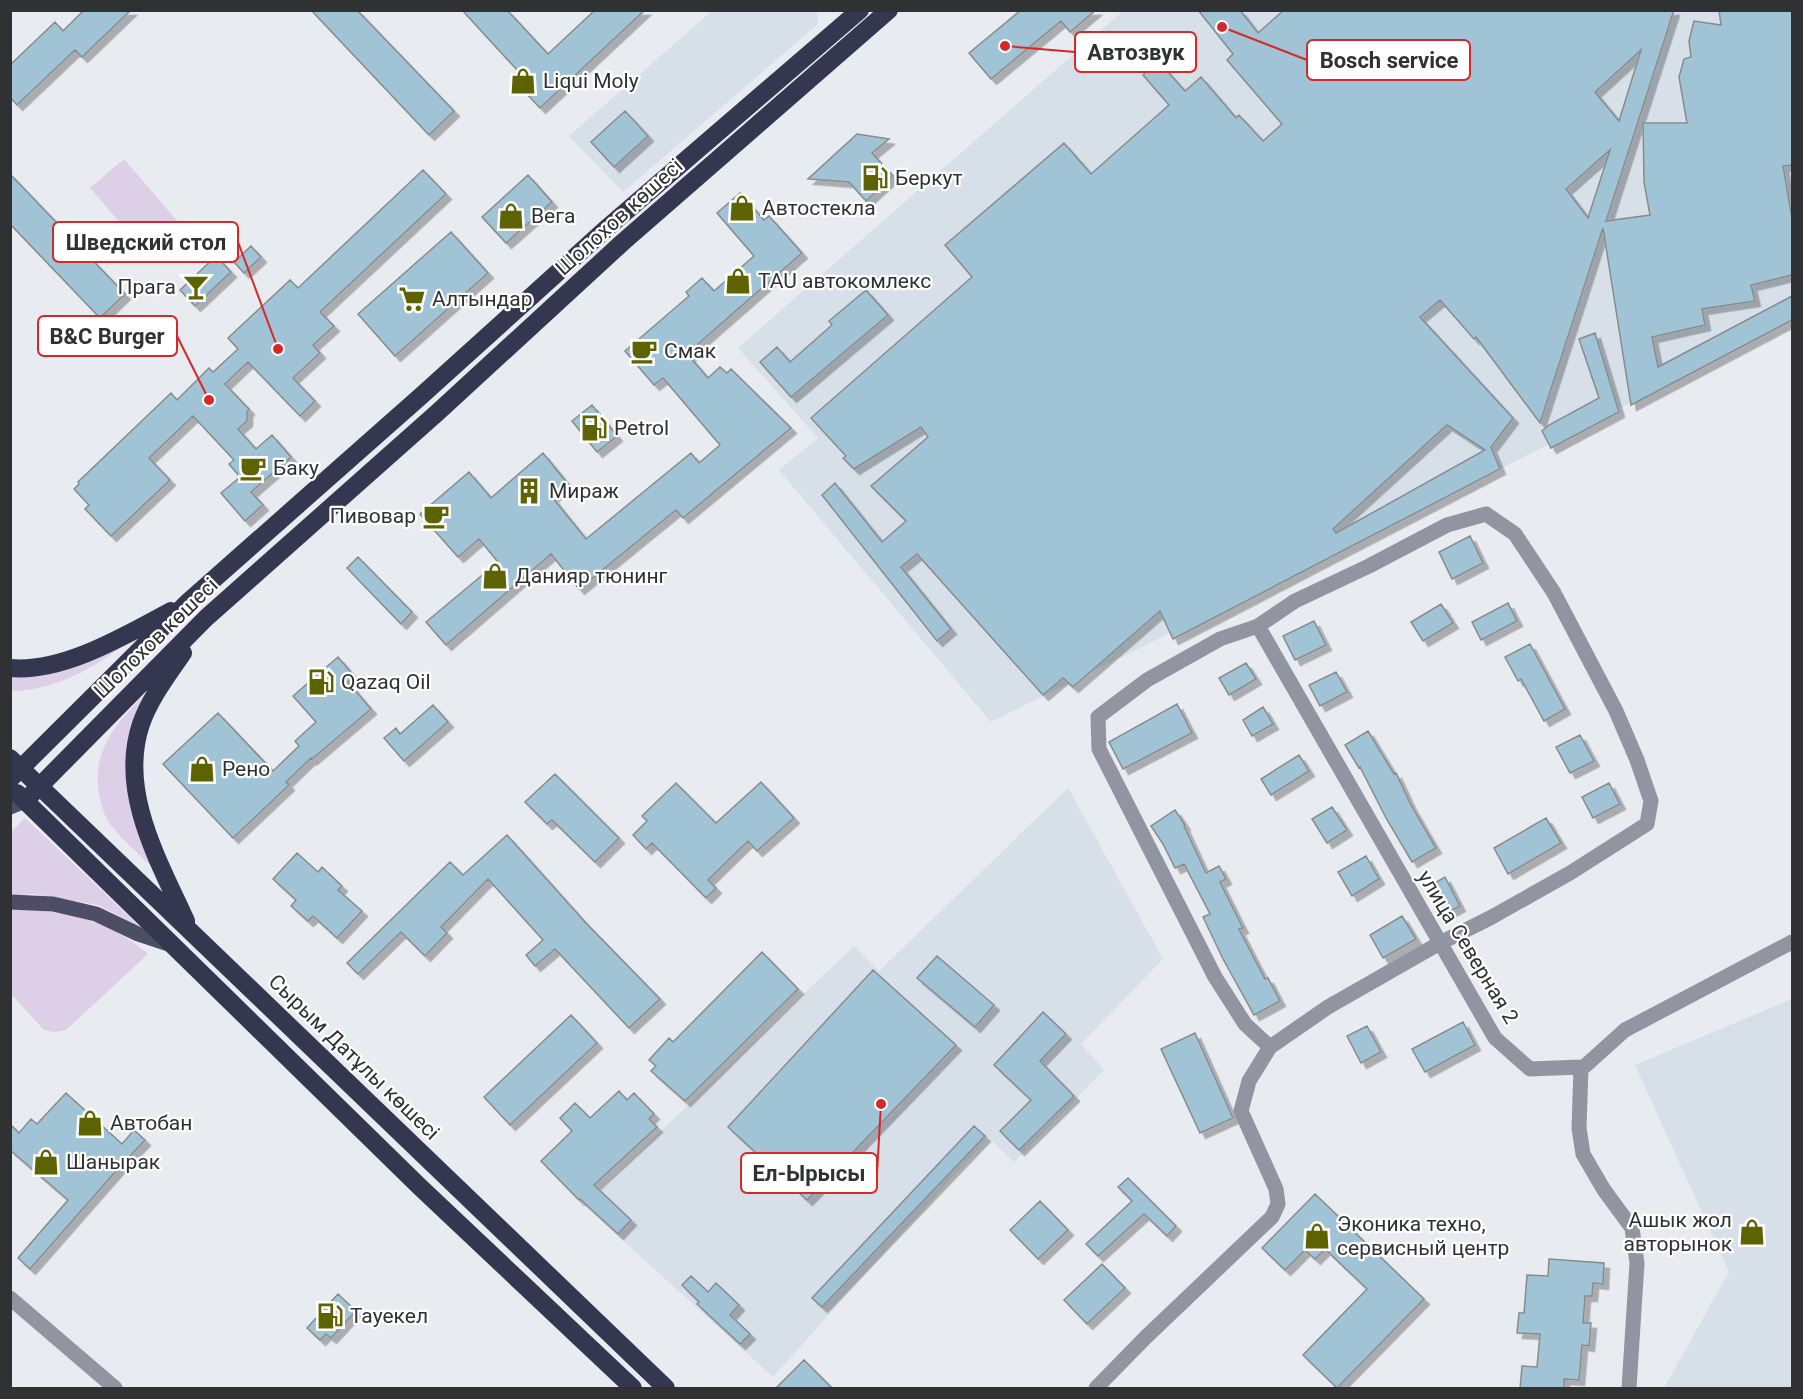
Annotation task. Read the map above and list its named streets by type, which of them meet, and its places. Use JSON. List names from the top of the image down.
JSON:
{
  "streets": {
    "highway": ["Шолохов көшесі", "Сырым Датұлы көшесі"],
    "street": ["улица Северная 2"]
  },
  "crossings": [
    ["Шолохов көшесі", "Сырым Датұлы көшесі"]
  ],
  "places": {
    "other": [
      "Bosch service",
      "Автозвук",
      "Шведский стол",
      "B&C Burger",
      "Ел-Ырысы"
    ],
    "shop": [
      "Liqui Moly",
      "Автостекла",
      "Вега",
      "TAU автокомлекс",
      "Данияр тюнинг",
      "Рено",
      "Автобан",
      "Шанырак",
      "Ашык жол авторынок",
      "Эконика техно, сервисный центр"
    ],
    "fuel station": [
      "Беркут",
      "Petrol",
      "Qazaq Oil",
      "Тауекел"
    ],
    "bar": ["Прага"],
    "supermarket": ["Алтындар"],
    "cafe": ["Смак", "Баку", "Пивовар"],
    "building": ["Мираж"]
  }
}
